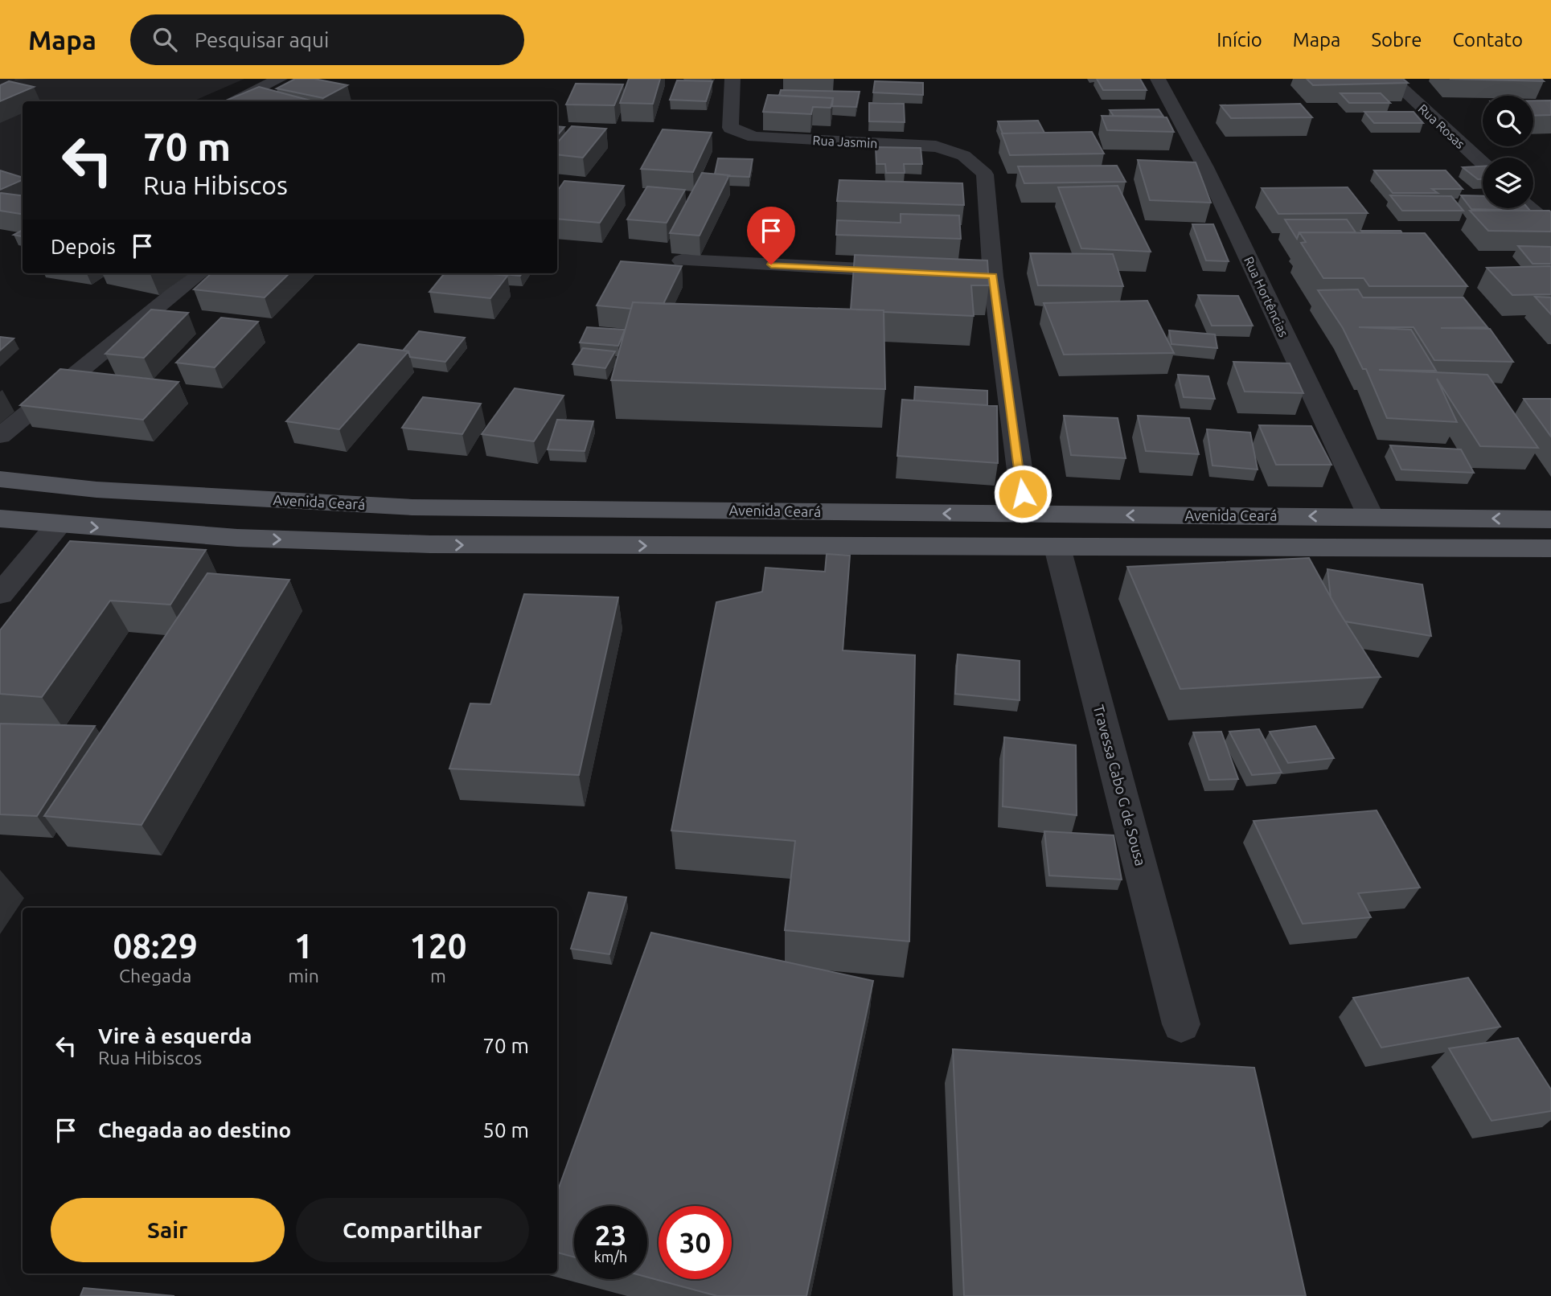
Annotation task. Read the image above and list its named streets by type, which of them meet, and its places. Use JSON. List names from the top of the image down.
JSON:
{
  "streets": {
    "main road": ["Avenida Ceará"],
    "street": [
      "Rua Rosas",
      "Rua Jasmin",
      "Rua Hortências",
      "Travessa Cabo G de Sousa"
    ]
  },
  "crossings": [
    ["Rua Hortências", "Avenida Ceará"]
  ],
  "page": {
    "header": "Mapa",
    "search": "Pesquisar aqui",
    "nav": [
      "Início",
      "Mapa",
      "Sobre",
      "Contato"
    ],
    "turn": ["70 m", "Rua Hibiscos"],
    "then": "Depois",
    "eta": [
      "08:29",
      "Chegada",
      "1",
      "min",
      "120",
      "m"
    ],
    "list": [
      {
        "name": "Vire à esquerda",
        "note": "Rua Hibiscos",
        "value": "70 m"
      },
      {
        "name": "Chegada ao destino",
        "value": "50 m"
      }
    ],
    "buttons": ["Sair", "Compartilhar"],
    "speed": "23 km/h",
    "limit": "30"
  }
}
